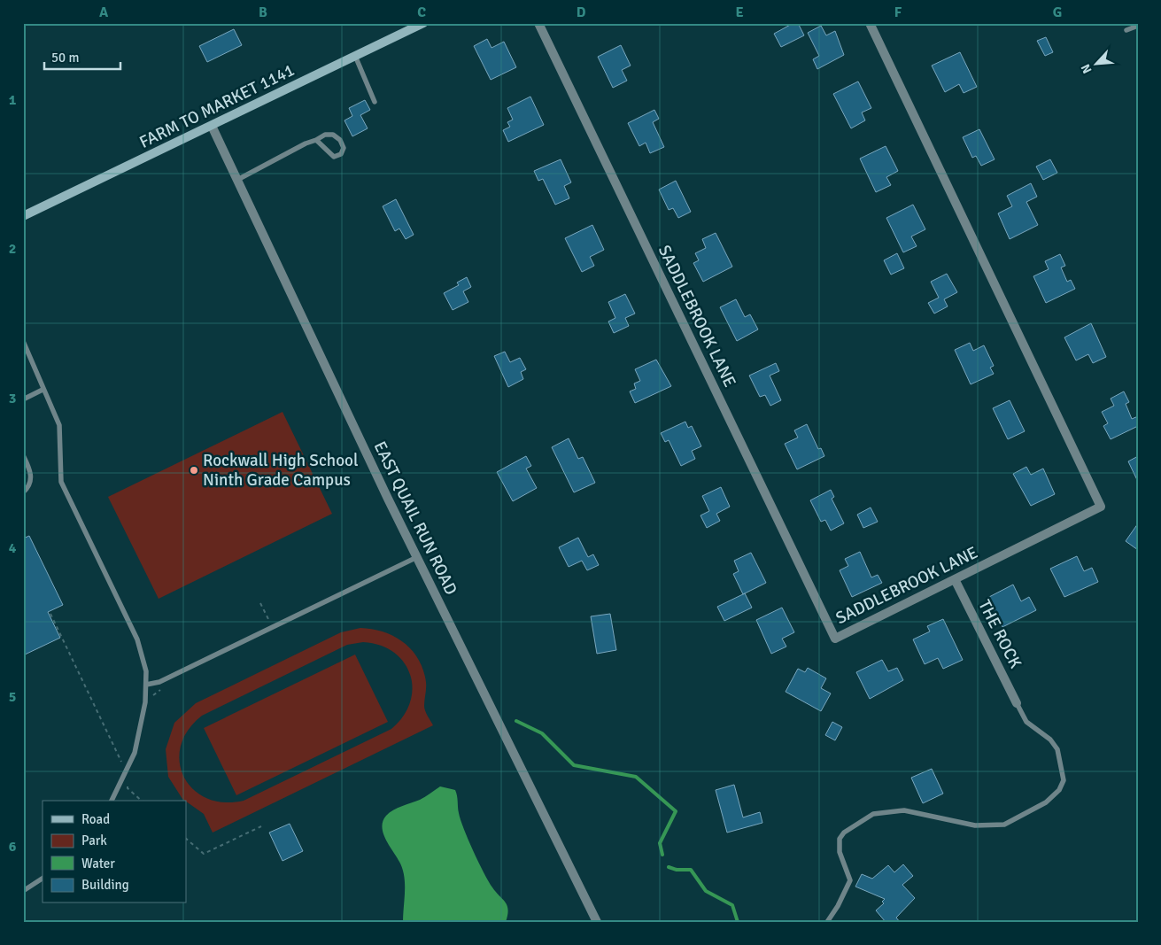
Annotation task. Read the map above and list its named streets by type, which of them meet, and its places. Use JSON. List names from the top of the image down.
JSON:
{
  "streets": {
    "street": [
      "FARM TO MARKET 1141",
      "SADDLEBROOK LANE",
      "EAST QUAIL RUN ROAD",
      "THE ROCK"
    ]
  },
  "crossings": [
    ["FARM TO MARKET 1141", "EAST QUAIL RUN ROAD"],
    ["SADDLEBROOK LANE", "THE ROCK"]
  ],
  "places": ["Rockwall High School Ninth Grade Campus"],
  "legend": [
    "Road",
    "Park",
    "Water",
    "Building"
  ],
  "scale_bar": "50 m",
  "north": "bottom left",
  "grid": {
    "columns": [
      "A",
      "B",
      "C",
      "D",
      "E",
      "F",
      "G"
    ],
    "rows": [
      "1",
      "2",
      "3",
      "4",
      "5",
      "6"
    ]
  }
}
